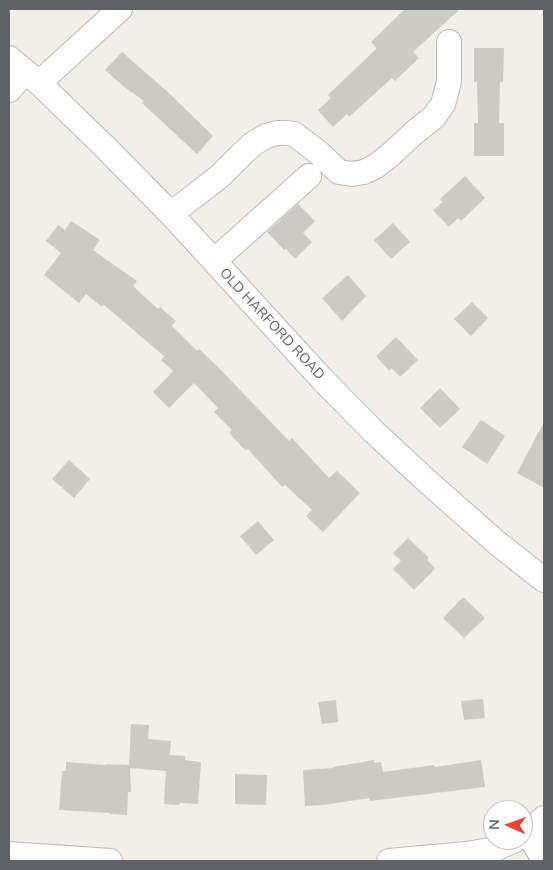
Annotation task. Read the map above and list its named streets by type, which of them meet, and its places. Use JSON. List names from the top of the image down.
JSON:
{
  "streets": {
    "street": ["OLD HARFORD ROAD"]
  },
  "north": "left"
}
